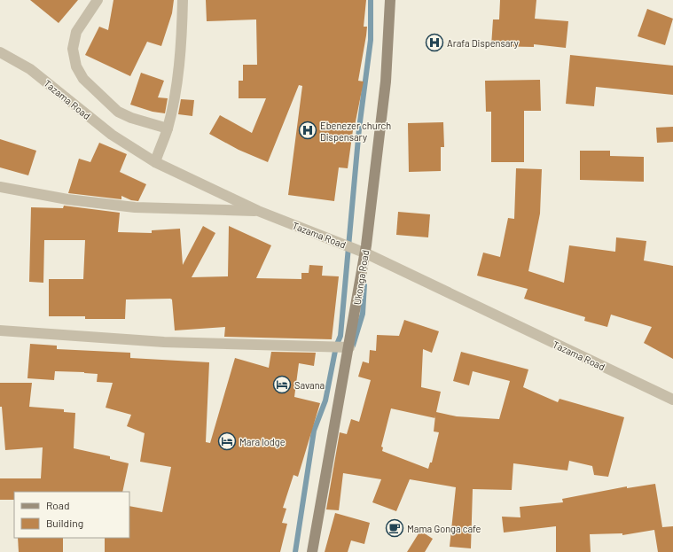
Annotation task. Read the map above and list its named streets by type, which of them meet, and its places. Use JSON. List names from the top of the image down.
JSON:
{
  "streets": {
    "street": ["Tazama Road", "Ukonga Road"]
  },
  "crossings": [
    ["Tazama Road", "Ukonga Road"]
  ],
  "places": {
    "hospital": ["Arafa Dispensary", "Ebenezer church Dispensary"],
    "hotel": ["Savana", "Mara lodge"],
    "cafe": ["Mama Gonga cafe"]
  },
  "legend": ["Road", "Building"]
}
